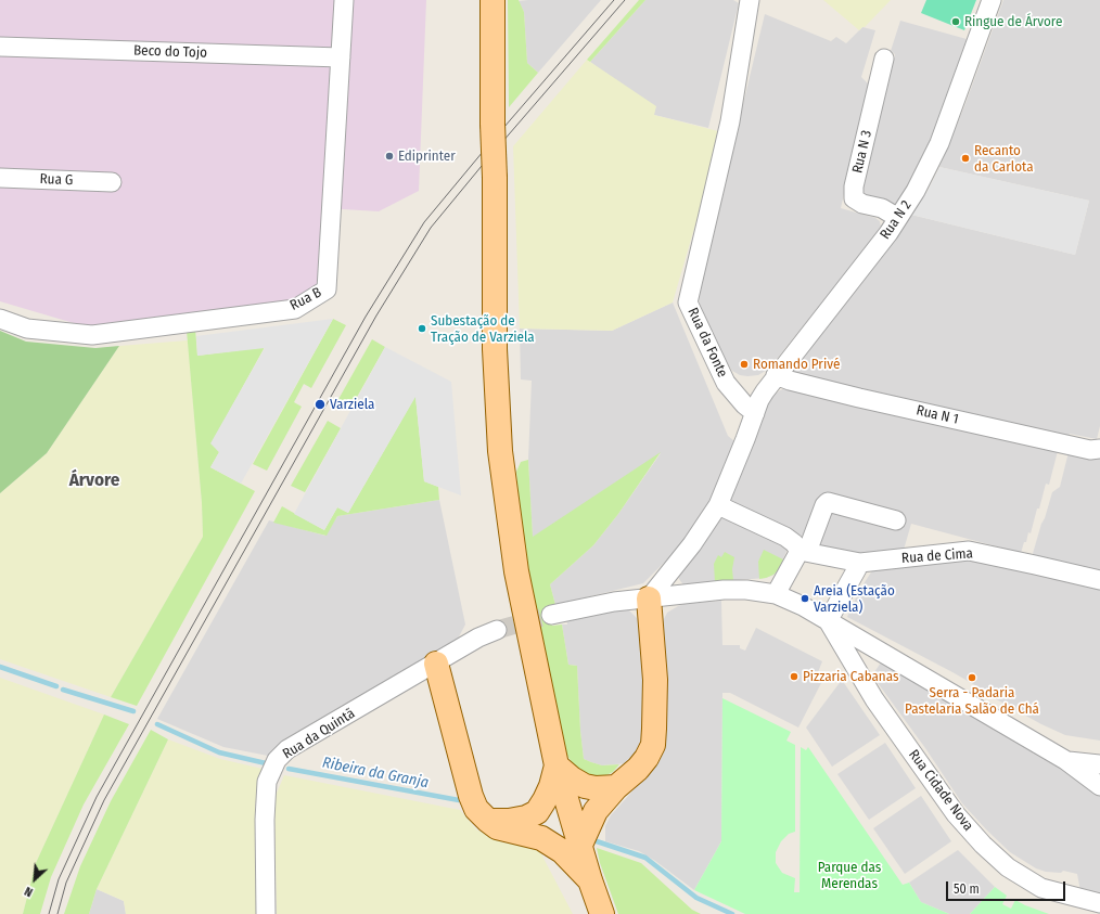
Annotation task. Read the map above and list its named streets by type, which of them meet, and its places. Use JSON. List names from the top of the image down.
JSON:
{
  "streets": {
    "street": [
      "Beco do Tojo",
      "Rua N 3",
      "Rua G",
      "Rua N 2",
      "Rua B",
      "Rua da Fonte",
      "Rua N 1",
      "Rua de Cima",
      "Rua da Quintã",
      "Rua Cidade Nova"
    ]
  },
  "crossings": [
    ["Beco do Tojo", "Rua B"],
    ["Rua N 3", "Rua N 2"],
    ["Rua N 2", "Rua da Fonte"],
    ["Rua N 2", "Rua N 1"]
  ],
  "districts": ["Árvore"],
  "water": ["Ribeira da Granja"],
  "parks": ["Parque das Merendas"],
  "places": [
    "Ringue de Árvore",
    "Ediprinter",
    "Recanto da Carlota",
    "Subestação de Tração de Varziela",
    "Romando Privé",
    "Varziela",
    "Areia (Estação Varziela)",
    "Pizzaria Cabanas",
    "Serra - Padaria Pastelaria Salão de Chá"
  ],
  "scale_bar": "50 m",
  "north": "bottom left"
}
